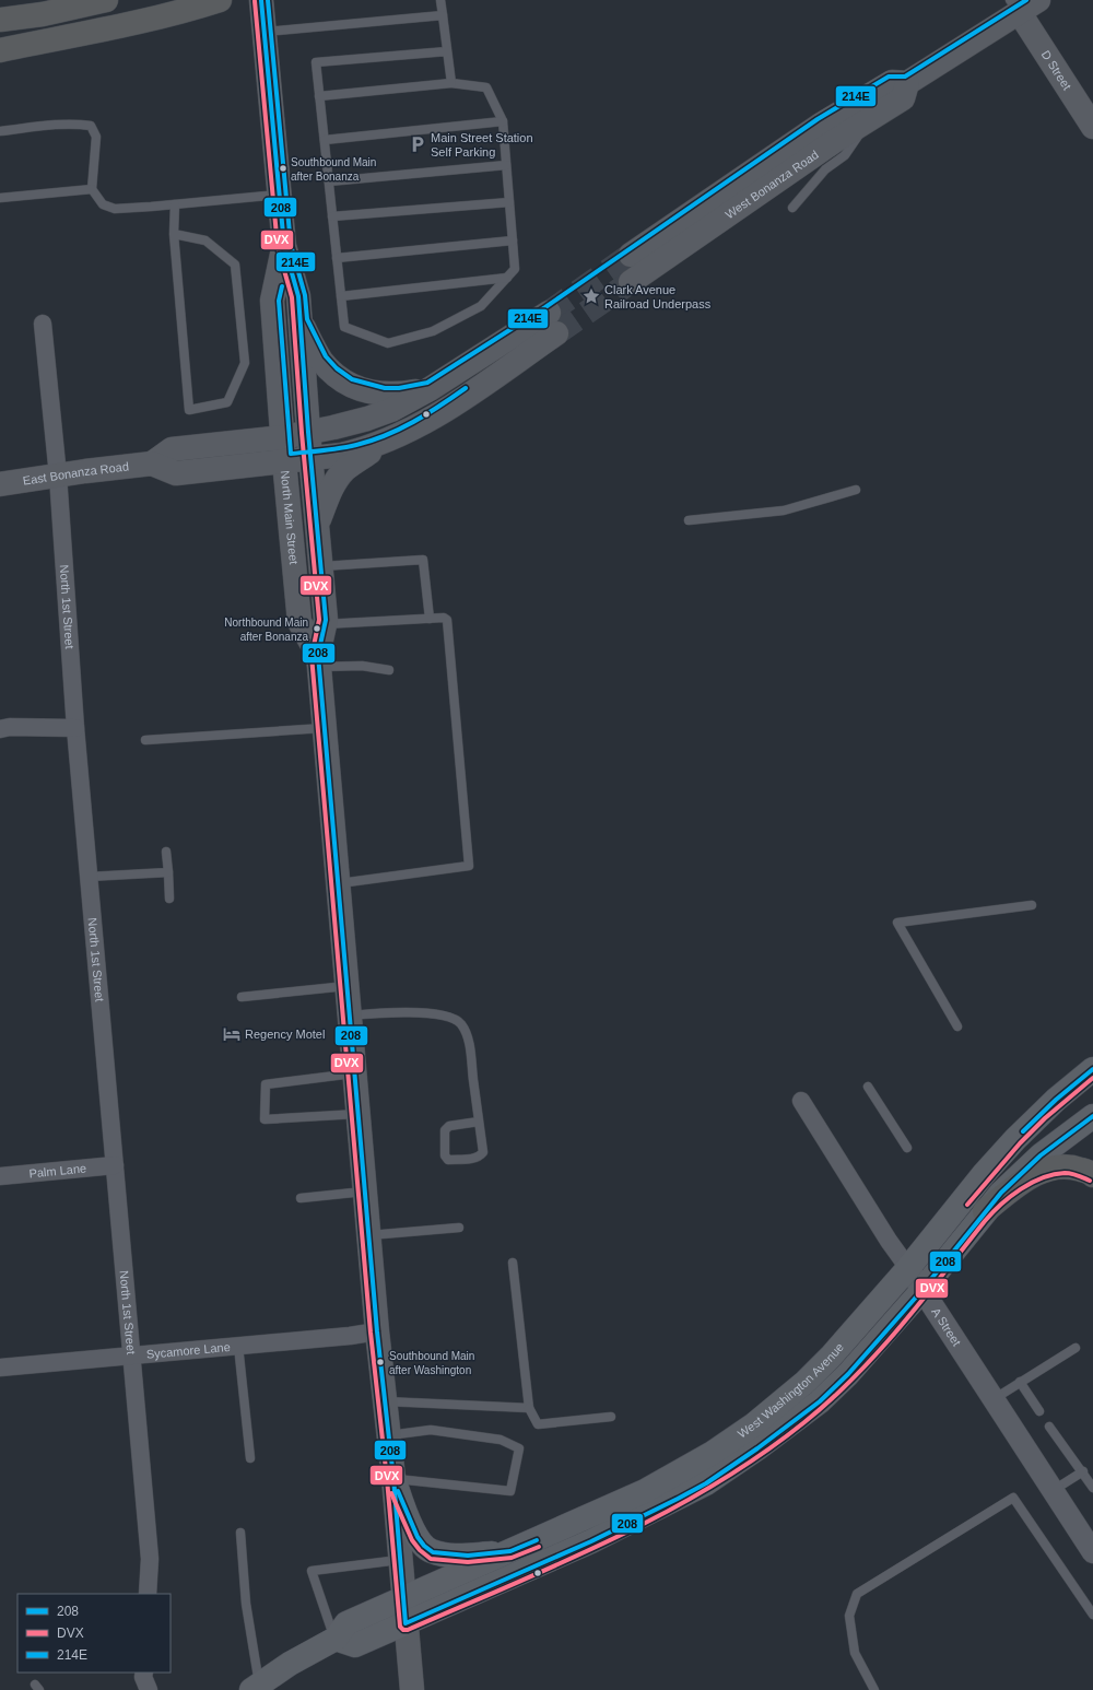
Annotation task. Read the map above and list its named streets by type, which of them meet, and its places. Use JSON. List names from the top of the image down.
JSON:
{
  "streets": {
    "main road": [
      "D Street",
      "West Bonanza Road",
      "East Bonanza Road",
      "North Main Street",
      "West Washington Avenue"
    ],
    "street": [
      "North 1st Street",
      "Palm Lane",
      "A Street",
      "Sycamore Lane"
    ]
  },
  "crossings": [
    ["D Street", "West Bonanza Road"],
    ["East Bonanza Road", "North Main Street"],
    ["East Bonanza Road", "North 1st Street"],
    ["North Main Street", "Sycamore Lane"],
    ["North Main Street", "West Washington Avenue"],
    ["North 1st Street", "Palm Lane"],
    ["North 1st Street", "Sycamore Lane"],
    ["A Street", "West Washington Avenue"]
  ],
  "places": {
    "parking": ["Main Street Station Self Parking"],
    "other": ["Southbound Main after Bonanza", "Northbound Main after Bonanza", "Southbound Main after Washington"],
    "place": ["Clark Avenue Railroad Underpass"],
    "hotel": ["Regency Motel"]
  },
  "lines": ["transit line 208", "transit line 214E", "transit line DVX"],
  "legend": ["208", "DVX", "214E"]
}
